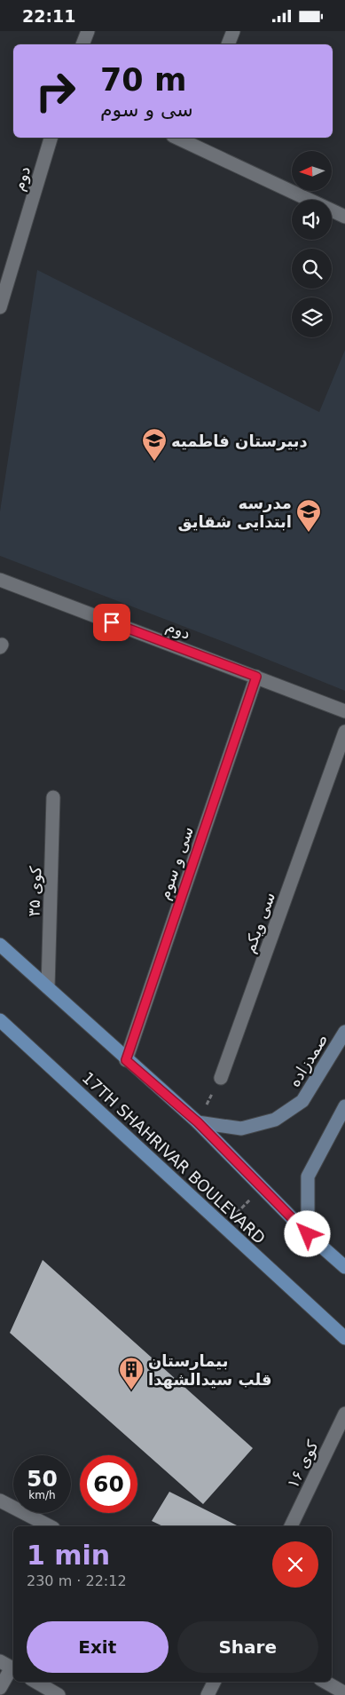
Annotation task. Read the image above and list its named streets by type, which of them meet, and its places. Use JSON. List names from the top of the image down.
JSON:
{
  "streets": {
    "main road": ["صمدزاده", "17TH SHAHRIVAR BOULEVARD"],
    "street": [
      "دوم",
      "سی و سوم",
      "کوی ۳۵",
      "سی ویکم",
      "کوی ۱۶"
    ]
  },
  "crossings": [
    ["دوم", "سی و سوم"]
  ],
  "places": {
    "school or university": ["دبیرستان فاطمیه", "مدرسه ابتدایی شقایق"],
    "building": ["بیمارستان قلب سیدالشهدا"]
  },
  "north": "left",
  "page": {
    "status": "22:11",
    "turn": ["70 m", "سی و سوم"],
    "speed": "50 km/h",
    "limit": "60",
    "heading": ["1 min", "230 m · 22:12"],
    "buttons": ["Exit", "Share"]
  }
}
